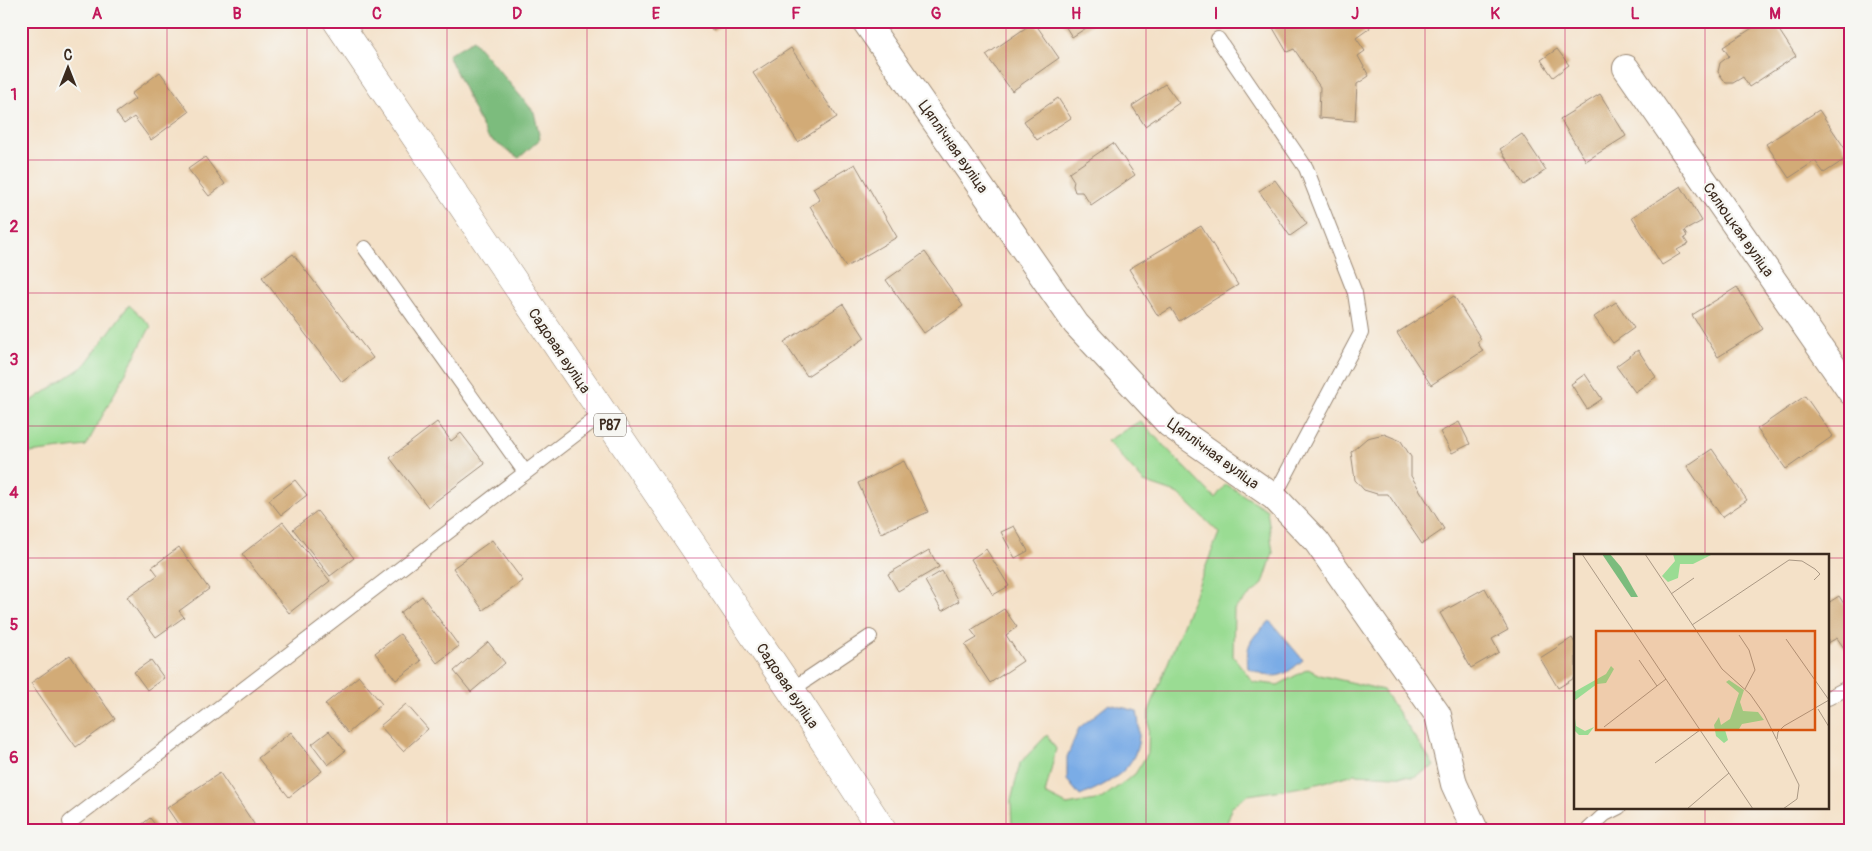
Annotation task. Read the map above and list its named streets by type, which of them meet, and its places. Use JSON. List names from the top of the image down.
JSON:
{
  "streets": {
    "main road": ["Садовая вуліца", "Р87"],
    "street": ["Цяплічная вуліца", "Сялюцкая вуліца"]
  },
  "north": "top",
  "grid": {
    "columns": [
      "A",
      "B",
      "C",
      "D",
      "E",
      "F",
      "G",
      "H",
      "I",
      "J",
      "K",
      "L",
      "M"
    ],
    "rows": [
      "1",
      "2",
      "3",
      "4",
      "5",
      "6"
    ]
  }
}
